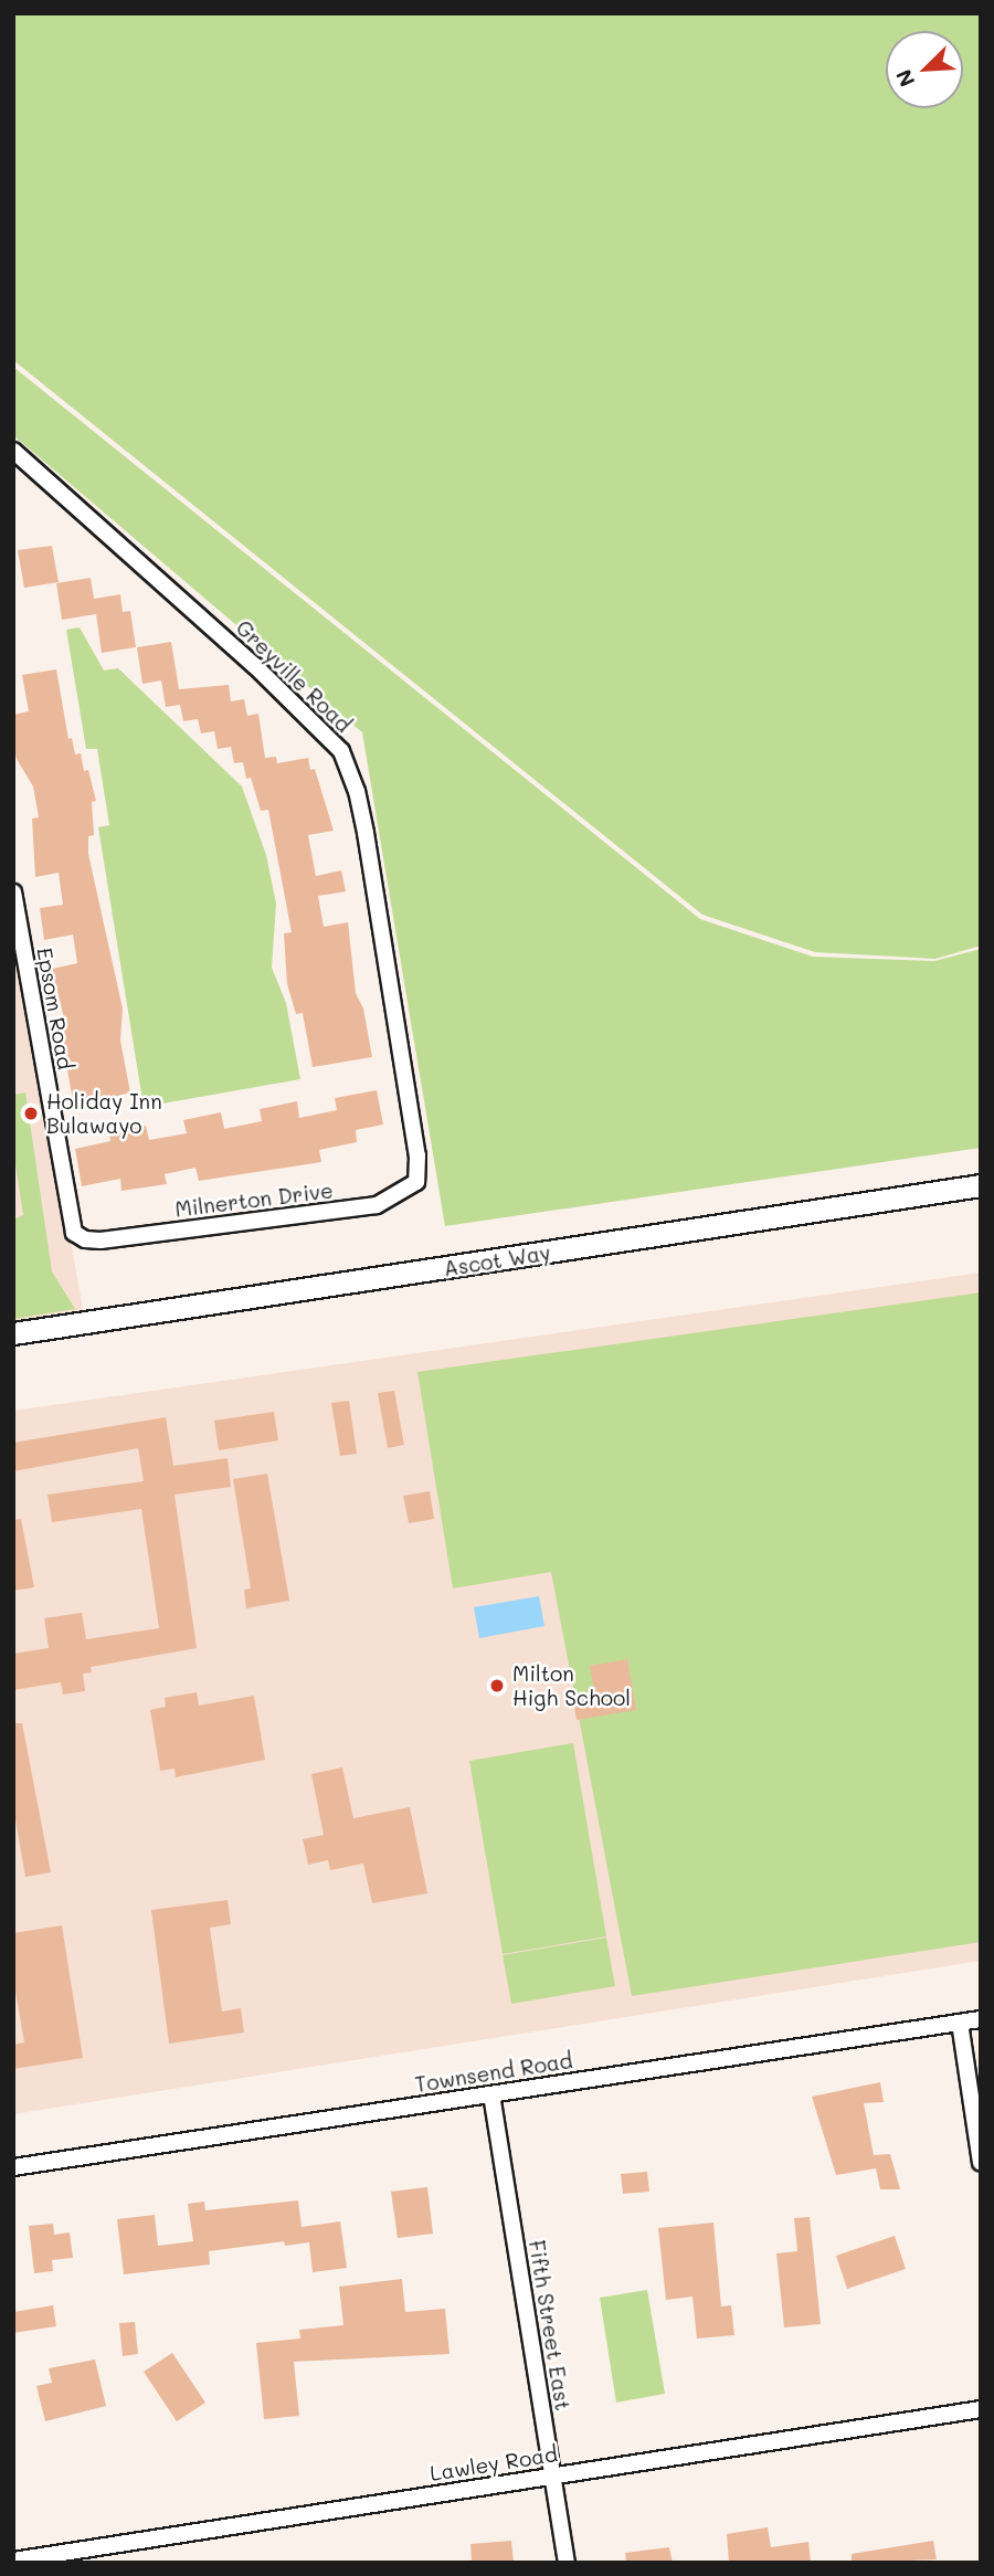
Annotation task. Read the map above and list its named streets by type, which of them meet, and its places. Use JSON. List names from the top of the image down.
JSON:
{
  "streets": {
    "main road": ["Ascot Way"],
    "street": [
      "Greyville Road",
      "Epsom Road",
      "Milnerton Drive",
      "Townsend Road",
      "Fifth Street East",
      "Lawley Road"
    ]
  },
  "crossings": [
    ["Greyville Road", "Milnerton Drive"],
    ["Epsom Road", "Milnerton Drive"],
    ["Townsend Road", "Fifth Street East"],
    ["Fifth Street East", "Lawley Road"]
  ],
  "places": ["Holiday Inn Bulawayo", "Milton High School"],
  "north": "bottom left"
}
